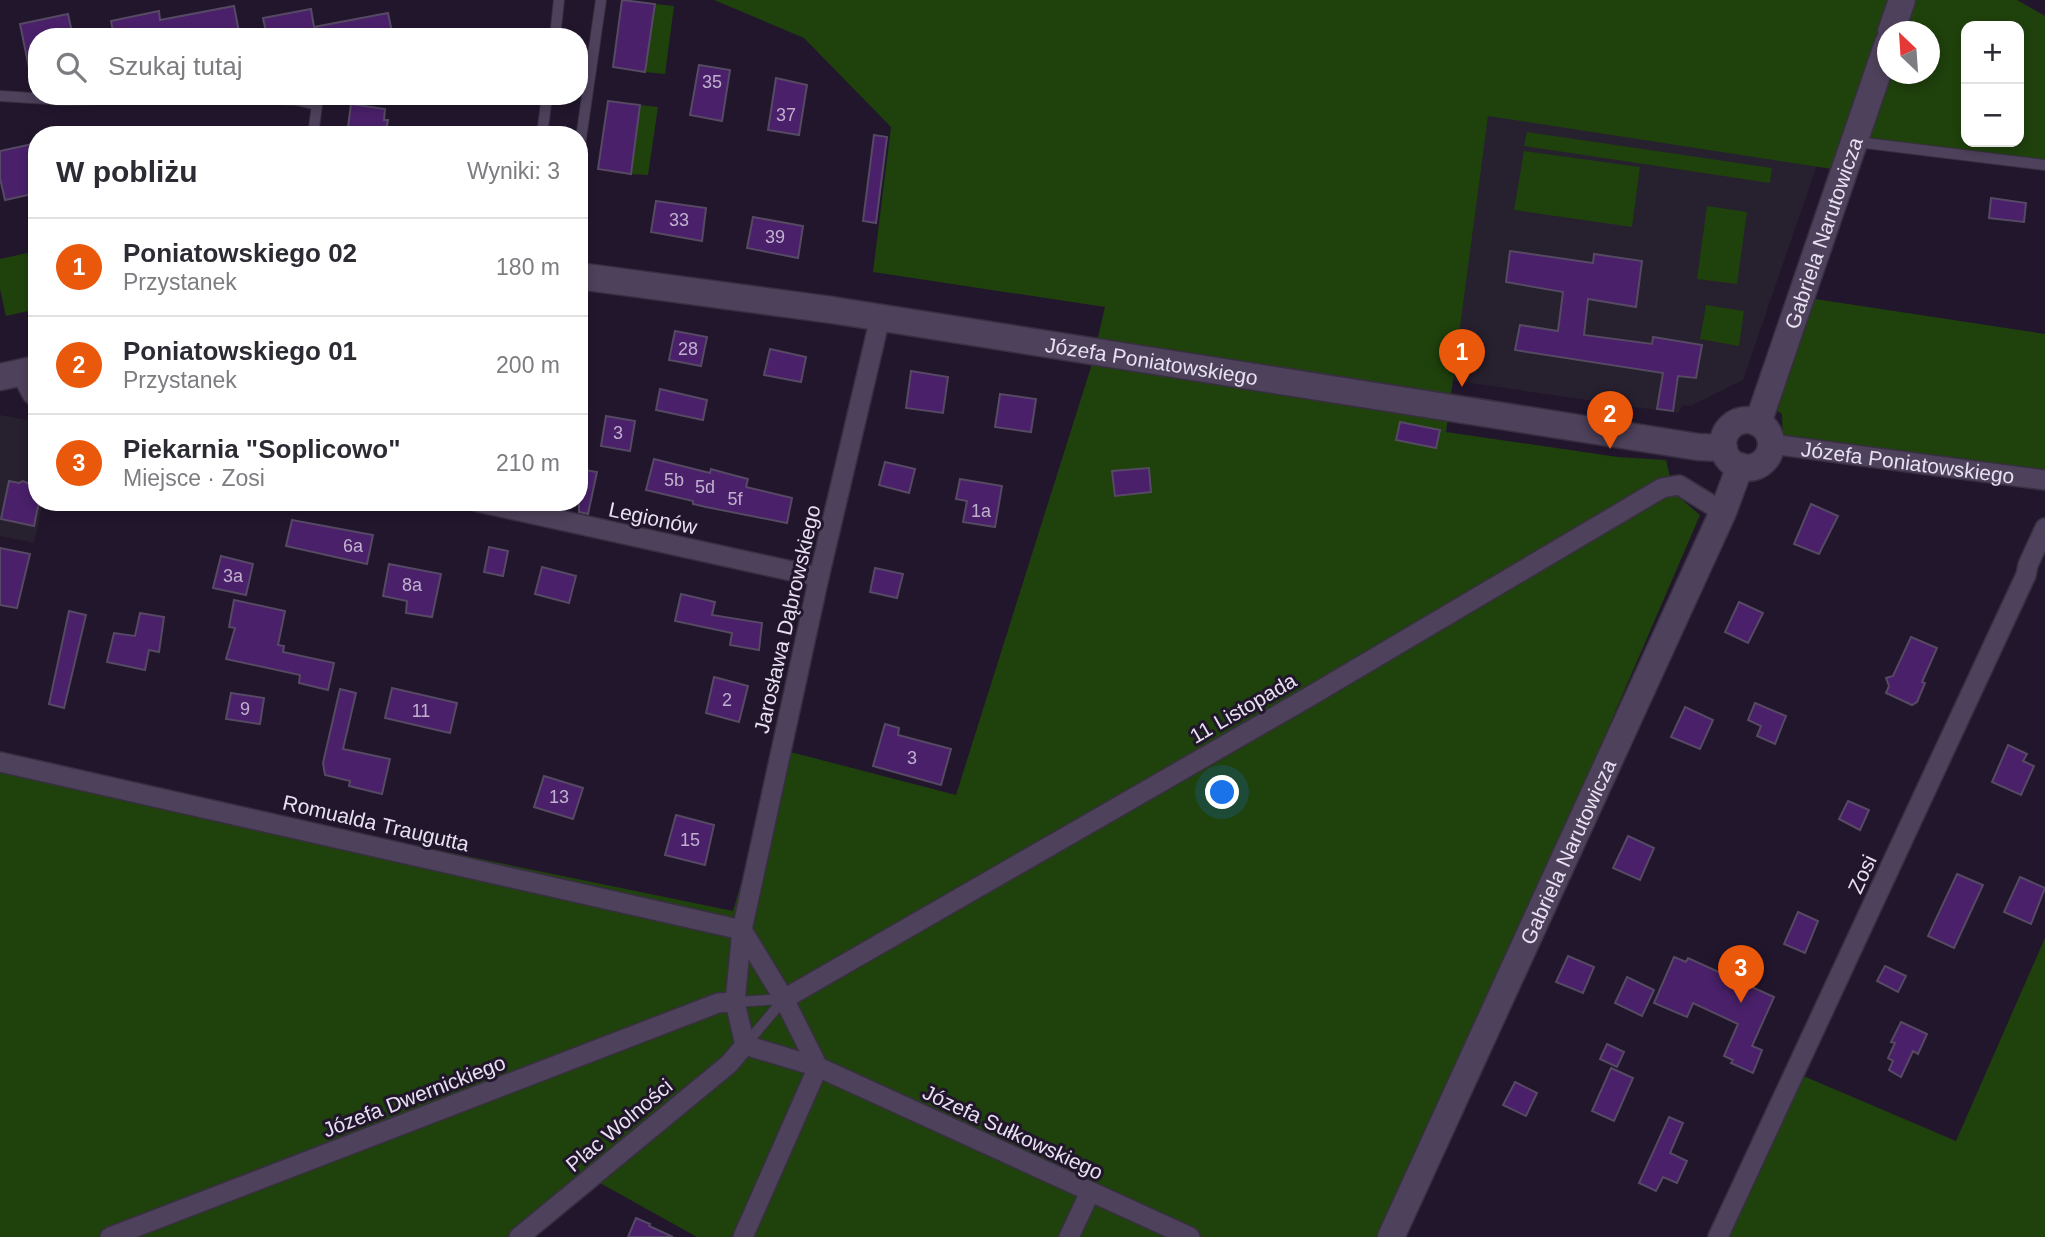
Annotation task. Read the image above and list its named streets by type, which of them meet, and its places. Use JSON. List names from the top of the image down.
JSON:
{
  "streets": {
    "street": [
      "Gabriela Narutowicza",
      "Józefa Poniatowskiego",
      "Legionów",
      "Jarosława Dąbrowskiego",
      "11 Listopada",
      "Romualda Traugutta",
      "Zosi",
      "Józefa Dwernickiego",
      "Plac Wolności",
      "Józefa Sułkowskiego"
    ]
  },
  "crossings": [
    ["Gabriela Narutowicza", "Józefa Poniatowskiego"],
    ["Gabriela Narutowicza", "11 Listopada"],
    ["Józefa Poniatowskiego", "Jarosława Dąbrowskiego"],
    ["Legionów", "Jarosława Dąbrowskiego"],
    ["Jarosława Dąbrowskiego", "Romualda Traugutta"],
    ["Jarosława Dąbrowskiego", "Józefa Dwernickiego"],
    ["Plac Wolności", "Józefa Sułkowskiego"]
  ],
  "house_numbers": [
    "35",
    "37",
    "33",
    "39",
    "28",
    "3",
    "5b",
    "5d",
    "5f",
    "1a",
    "6a",
    "3a",
    "8a",
    "2",
    "9",
    "11",
    "3",
    "13",
    "15"
  ],
  "north": "top left",
  "page": {
    "map_buttons": ["+", "−"],
    "search": "Szukaj tutaj",
    "heading": ["W pobliżu", "Wyniki: 3"],
    "list": [
      {
        "mark": "1",
        "name": "Poniatowskiego 02",
        "note": "Przystanek",
        "value": "180 m"
      },
      {
        "mark": "2",
        "name": "Poniatowskiego 01",
        "note": "Przystanek",
        "value": "200 m"
      },
      {
        "mark": "3",
        "name": "Piekarnia \"Soplicowo\"",
        "note": "Miejsce · Zosi",
        "value": "210 m"
      }
    ],
    "pins": ["1", "2", "3"]
  }
}
